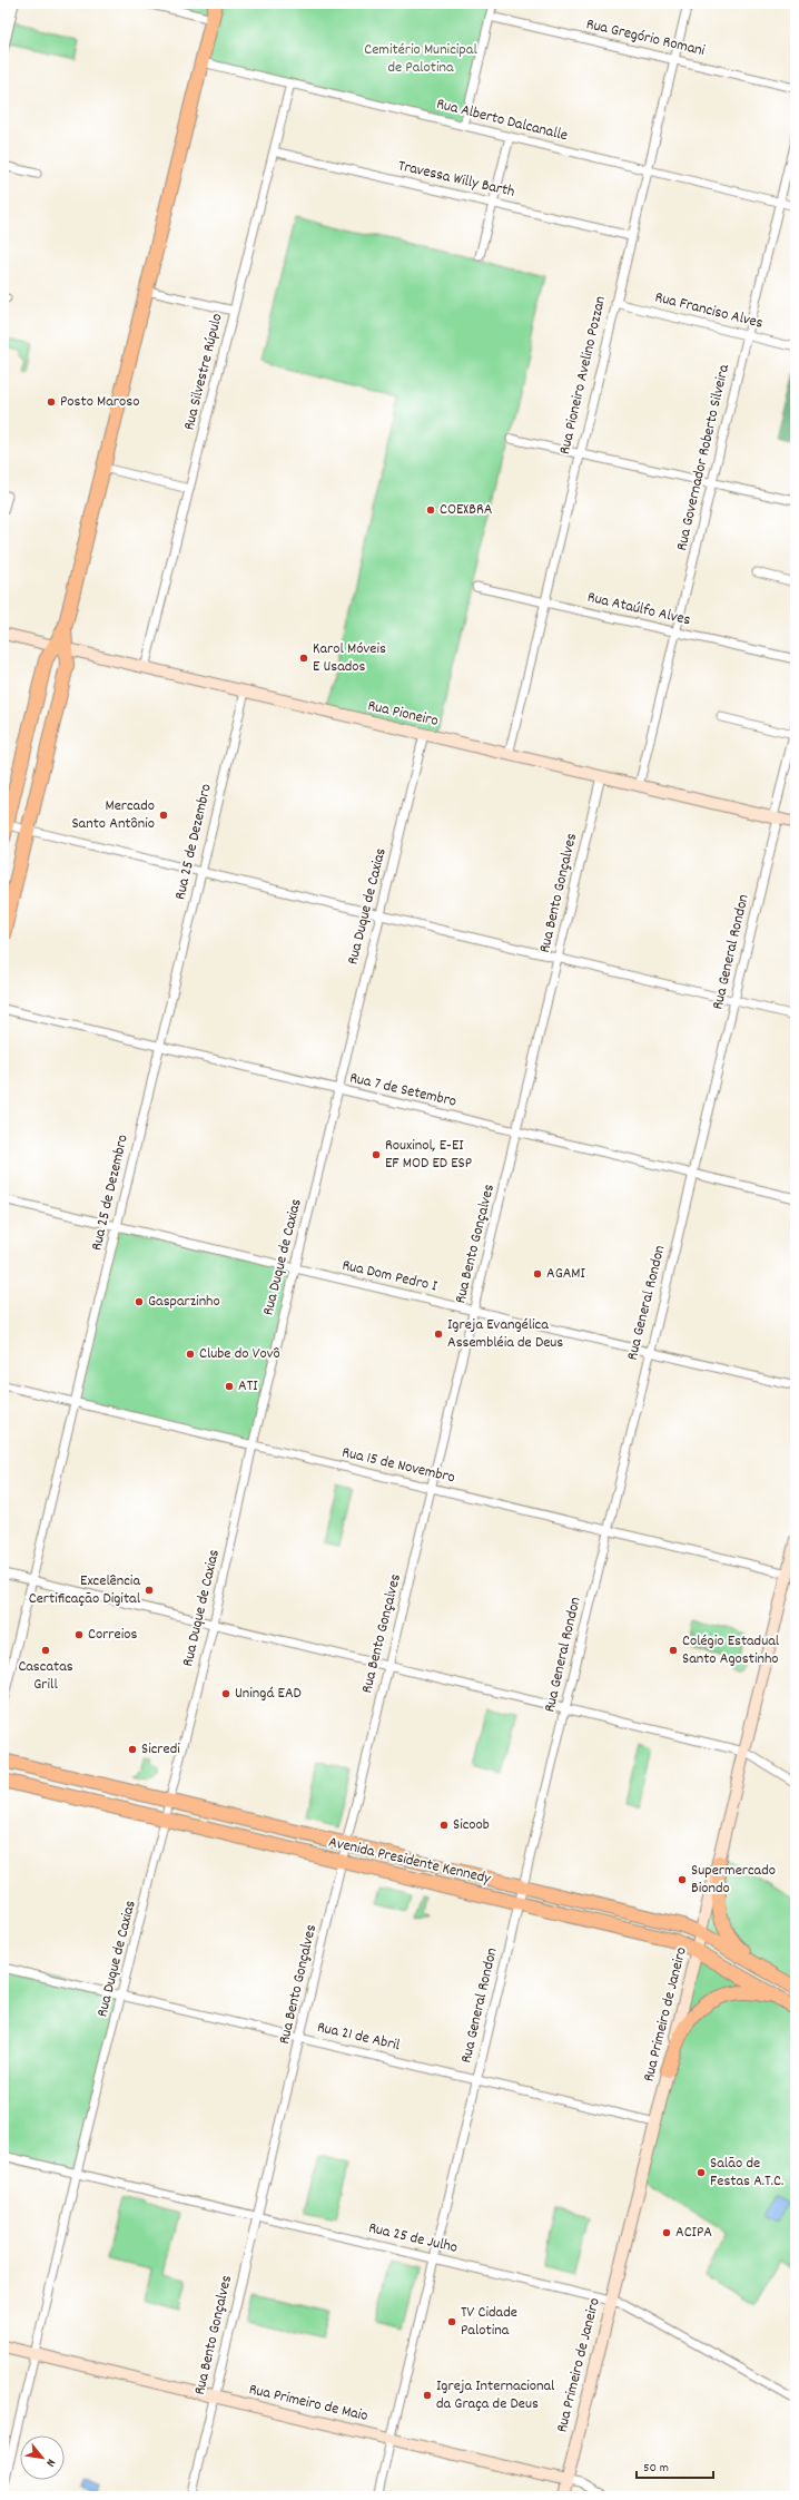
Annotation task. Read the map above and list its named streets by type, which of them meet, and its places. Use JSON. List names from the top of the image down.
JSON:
{
  "streets": {
    "main road": ["Avenida Presidente Kennedy"],
    "street": [
      "Rua Gregório Romani",
      "Rua Alberto Dalcanalle",
      "Travessa Willy Barth",
      "Rua Franciso Alves",
      "Rua Silvestre Rúpulo",
      "Rua Pioneiro Avelino Pozzan",
      "Rua Governador Roberto Silveira",
      "Rua Ataúlfo Alves",
      "Rua Pioneiro",
      "Rua 25 de Dezembro",
      "Rua Bento Gonçalves",
      "Rua Duque de Caxias",
      "Rua General Rondon",
      "Rua 7 de Setembro",
      "Rua Dom Pedro I",
      "Rua 15 de Novembro",
      "Rua Primeiro de Janeiro",
      "Rua 21 de Abril",
      "Rua 25 de Julho",
      "Rua Primeiro de Maio"
    ]
  },
  "crossings": [
    ["Rua Gregório Romani", "Rua Pioneiro Avelino Pozzan"],
    ["Rua Alberto Dalcanalle", "Rua Silvestre Rúpulo"],
    ["Rua Alberto Dalcanalle", "Rua Pioneiro Avelino Pozzan"],
    ["Rua Alberto Dalcanalle", "Rua Governador Roberto Silveira"],
    ["Travessa Willy Barth", "Rua Silvestre Rúpulo"],
    ["Travessa Willy Barth", "Rua Pioneiro Avelino Pozzan"],
    ["Rua Franciso Alves", "Rua Pioneiro Avelino Pozzan"],
    ["Rua Franciso Alves", "Rua Governador Roberto Silveira"],
    ["Rua Silvestre Rúpulo", "Rua Pioneiro"],
    ["Rua Pioneiro Avelino Pozzan", "Rua Ataúlfo Alves"],
    ["Rua Pioneiro Avelino Pozzan", "Rua Pioneiro"],
    ["Rua Governador Roberto Silveira", "Rua Ataúlfo Alves"],
    ["Rua Governador Roberto Silveira", "Rua Pioneiro"],
    ["Rua Pioneiro", "Rua 25 de Dezembro"],
    ["Rua Pioneiro", "Rua Bento Gonçalves"],
    ["Rua Pioneiro", "Rua Duque de Caxias"],
    ["Rua Pioneiro", "Rua General Rondon"],
    ["Rua 25 de Dezembro", "Rua 7 de Setembro"],
    ["Rua 25 de Dezembro", "Rua Dom Pedro I"],
    ["Rua 25 de Dezembro", "Rua 15 de Novembro"],
    ["Rua Bento Gonçalves", "Rua 7 de Setembro"],
    ["Rua Bento Gonçalves", "Rua Dom Pedro I"],
    ["Rua Bento Gonçalves", "Rua 15 de Novembro"],
    ["Rua Bento Gonçalves", "Avenida Presidente Kennedy"],
    ["Rua Bento Gonçalves", "Rua 21 de Abril"],
    ["Rua Bento Gonçalves", "Rua 25 de Julho"],
    ["Rua Bento Gonçalves", "Rua Primeiro de Maio"],
    ["Rua Duque de Caxias", "Rua 7 de Setembro"],
    ["Rua Duque de Caxias", "Rua Dom Pedro I"],
    ["Rua Duque de Caxias", "Rua 15 de Novembro"],
    ["Rua Duque de Caxias", "Avenida Presidente Kennedy"],
    ["Rua Duque de Caxias", "Rua 21 de Abril"],
    ["Rua Duque de Caxias", "Rua 25 de Julho"],
    ["Rua Duque de Caxias", "Rua Primeiro de Maio"],
    ["Rua General Rondon", "Rua 7 de Setembro"],
    ["Rua General Rondon", "Rua Dom Pedro I"],
    ["Rua General Rondon", "Rua 15 de Novembro"],
    ["Rua General Rondon", "Avenida Presidente Kennedy"],
    ["Rua General Rondon", "Rua 21 de Abril"],
    ["Rua General Rondon", "Rua 25 de Julho"],
    ["Rua General Rondon", "Rua Primeiro de Maio"],
    ["Rua 15 de Novembro", "Rua Primeiro de Janeiro"],
    ["Avenida Presidente Kennedy", "Rua Primeiro de Janeiro"],
    ["Rua Primeiro de Janeiro", "Rua 21 de Abril"],
    ["Rua Primeiro de Janeiro", "Rua 25 de Julho"],
    ["Rua Primeiro de Janeiro", "Rua Primeiro de Maio"]
  ],
  "parks": ["Cemitério Municipal de Palotina"],
  "places": [
    "Posto Maroso",
    "COEXBRA",
    "Karol Móveis E Usados",
    "Mercado Santo Antônio",
    "Rouxinol, E-EI EF MOD ED ESP",
    "AGAMI",
    "Gasparzinho",
    "Igreja Evangélica Assembléia de Deus",
    "Clube do Vovô",
    "ATI",
    "Excelência Certificação Digital",
    "Correios",
    "Cascatas Grill",
    "Colégio Estadual Santo Agostinho",
    "Uningá EAD",
    "Sicredi",
    "Sicoob",
    "Supermercado Biondo",
    "Salão de Festas A.T.C.",
    "ACIPA",
    "TV Cidade Palotina",
    "Igreja Internacional da Graça de Deus"
  ],
  "scale_bar": "50 m",
  "north": "bottom right"
}
